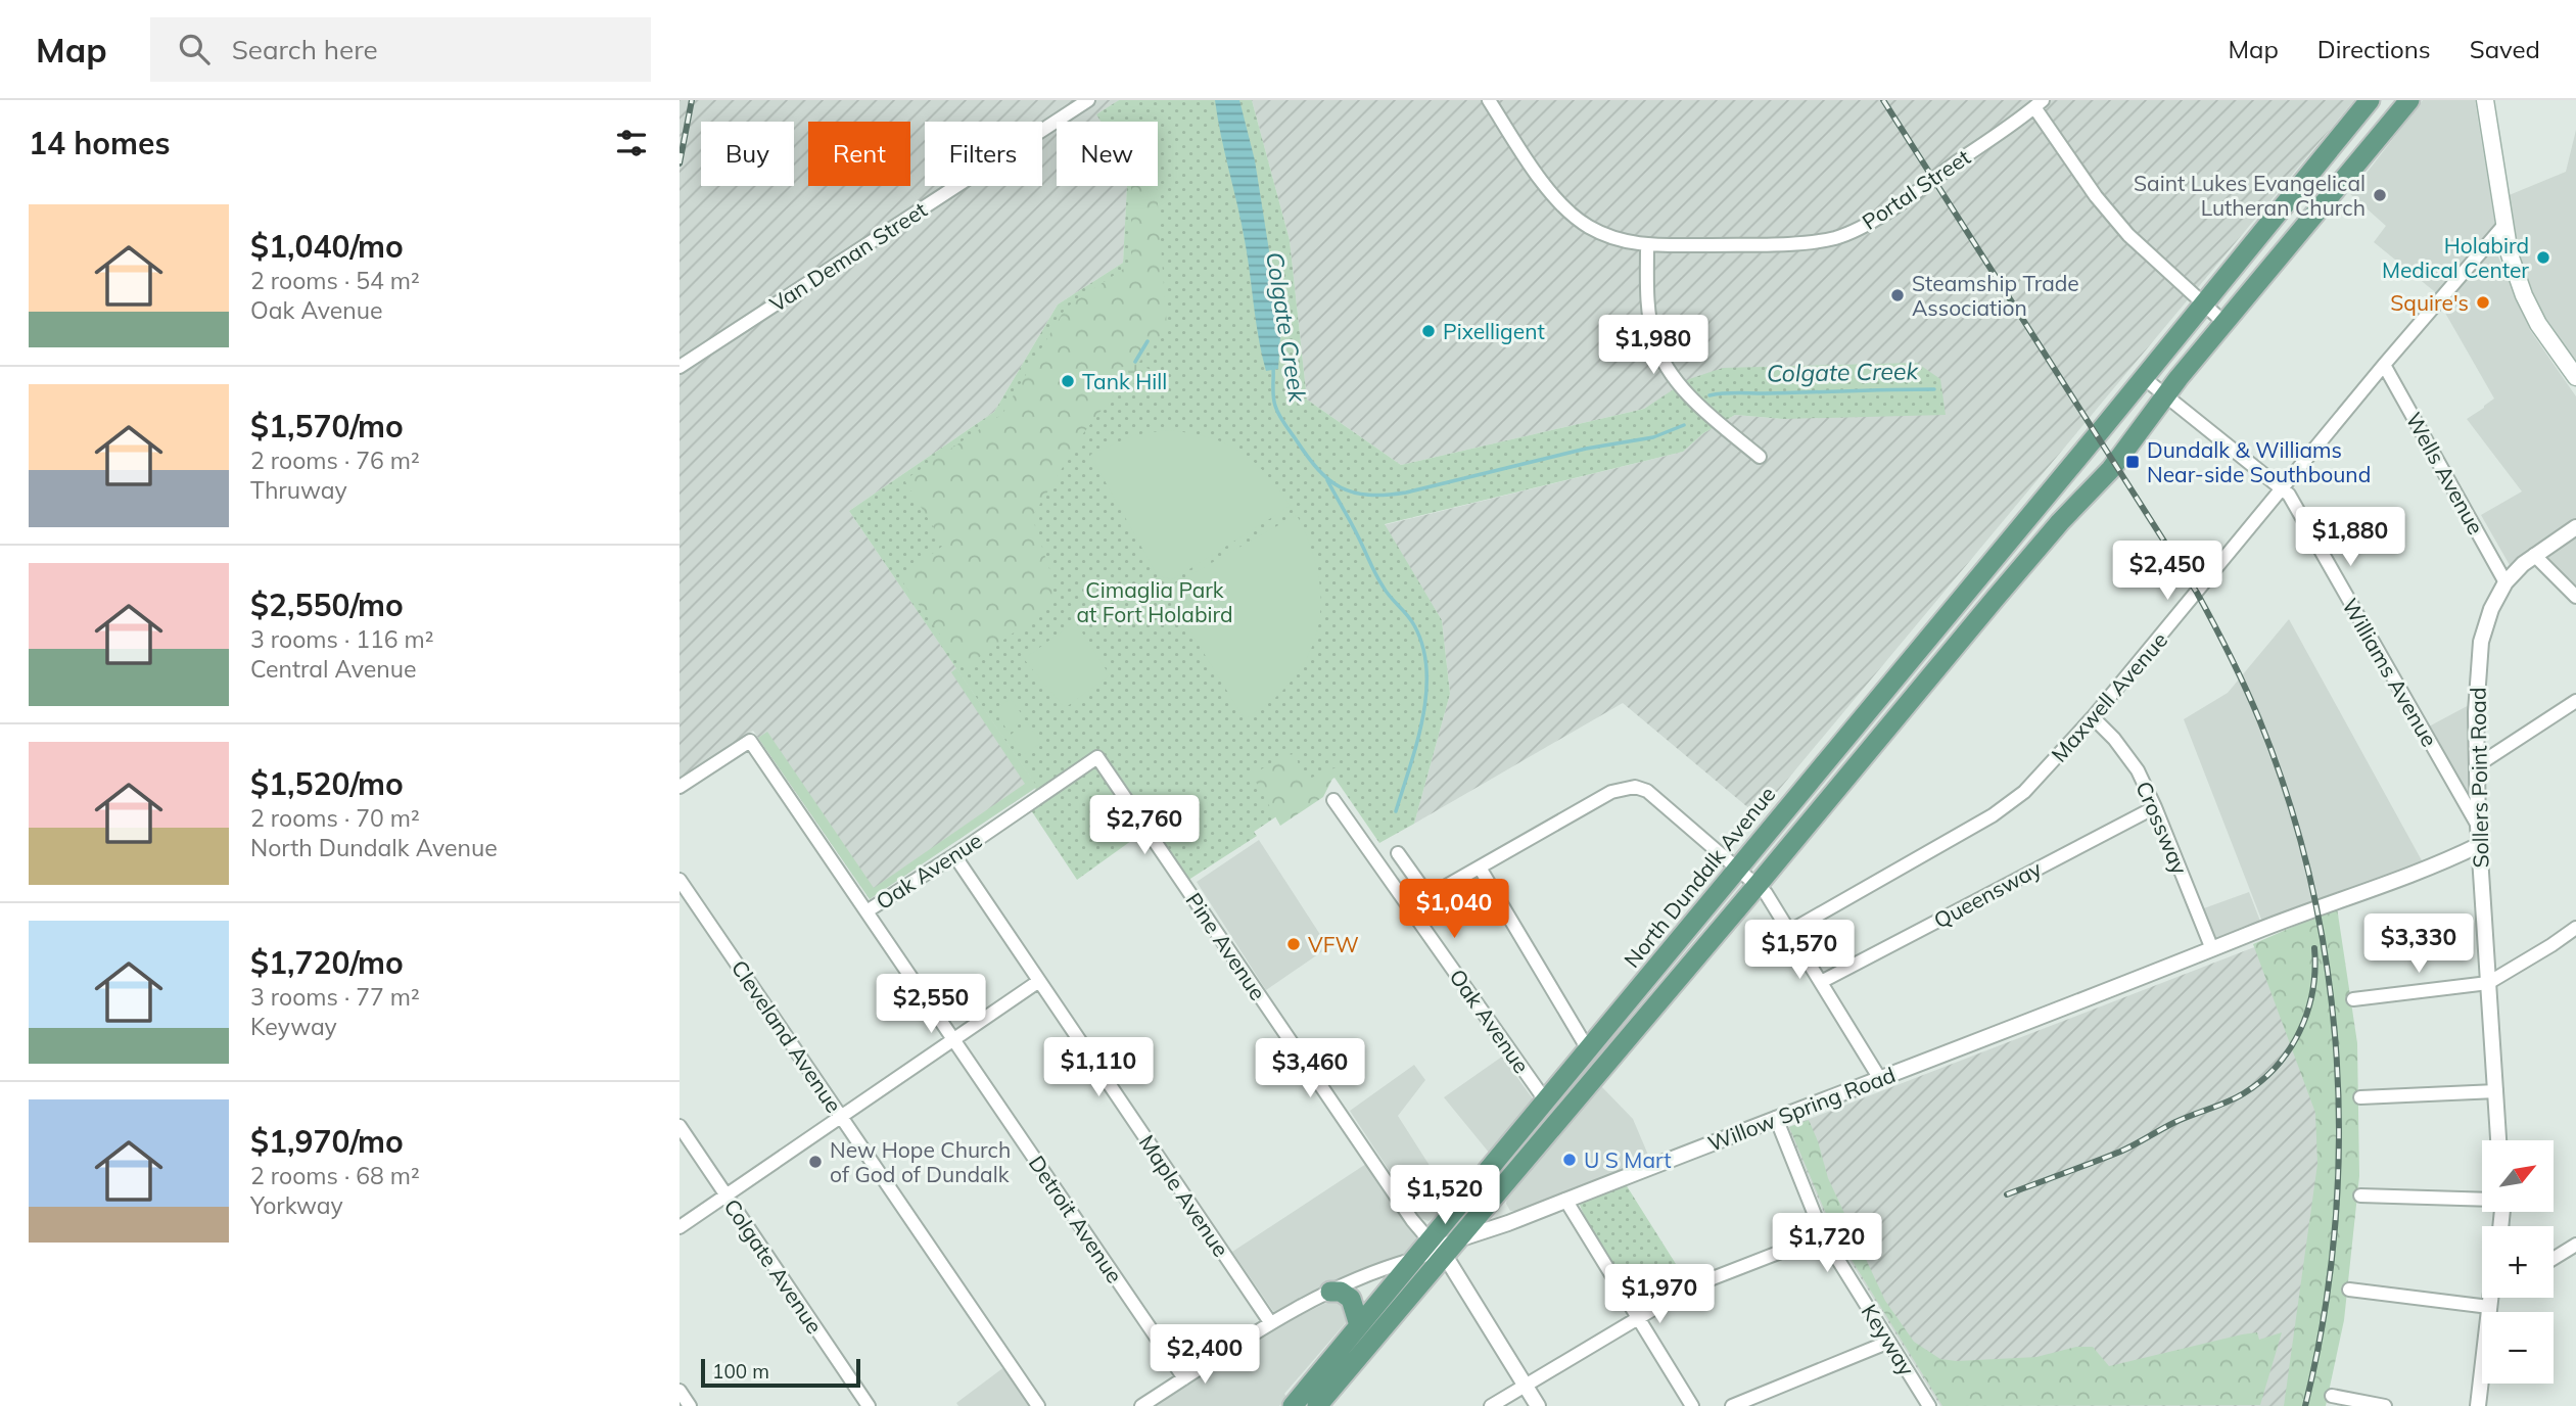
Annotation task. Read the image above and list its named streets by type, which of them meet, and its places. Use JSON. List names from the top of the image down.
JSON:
{
  "streets": {
    "main road": ["North Dundalk Avenue"],
    "street": [
      "Portal Street",
      "Van Deman Street",
      "Wells Avenue",
      "Williams Avenue",
      "Maxwell Avenue",
      "Sollers Point Road",
      "Crossway",
      "Oak Avenue",
      "Queensway",
      "Pine Avenue",
      "Cleveland Avenue",
      "Willow Spring Road",
      "Maple Avenue",
      "Detroit Avenue",
      "Colgate Avenue",
      "Keyway"
    ]
  },
  "crossings": [
    ["Wells Avenue", "Maxwell Avenue"],
    ["Wells Avenue", "Sollers Point Road"],
    ["Williams Avenue", "Maxwell Avenue"],
    ["Williams Avenue", "Sollers Point Road"],
    ["Williams Avenue", "North Dundalk Avenue"],
    ["Maxwell Avenue", "Crossway"],
    ["Sollers Point Road", "Willow Spring Road"],
    ["Crossway", "Queensway"],
    ["Crossway", "Willow Spring Road"],
    ["Oak Avenue", "North Dundalk Avenue"],
    ["Oak Avenue", "Pine Avenue"],
    ["Oak Avenue", "Maple Avenue"],
    ["Oak Avenue", "Detroit Avenue"],
    ["North Dundalk Avenue", "Pine Avenue"],
    ["North Dundalk Avenue", "Willow Spring Road"],
    ["Pine Avenue", "Willow Spring Road"],
    ["Willow Spring Road", "Keyway"]
  ],
  "water": ["Colgate Creek"],
  "parks": ["Cimaglia Park at Fort Holabird"],
  "places": {
    "other": [
      "Saint Lukes Evangelical Lutheran Church",
      "Holabird Medical Center",
      "Steamship Trade Association",
      "Squire's",
      "Pixelligent",
      "Tank Hill",
      "VFW",
      "U S Mart",
      "New Hope Church of God of Dundalk"
    ],
    "transit": ["Dundalk & Williams Near-side Southbound"]
  },
  "scale_bar": "100 m",
  "north": "top right",
  "page": {
    "header": "Map",
    "search": "Search here",
    "nav": ["Map", "Directions", "Saved"],
    "heading": "14 homes",
    "chip": [
      "Buy",
      "Rent",
      "Filters",
      "New"
    ],
    "list": [
      {
        "name": "$1,040/mo",
        "note": "2 rooms · 54 m² · Oak Avenue"
      },
      {
        "name": "$1,570/mo",
        "note": "2 rooms · 76 m² · Thruway"
      },
      {
        "name": "$2,550/mo",
        "note": "3 rooms · 116 m² · Central Avenue"
      },
      {
        "name": "$1,520/mo",
        "note": "2 rooms · 70 m² · North Dundalk Avenue"
      },
      {
        "name": "$1,720/mo",
        "note": "3 rooms · 77 m² · Keyway"
      },
      {
        "name": "$1,970/mo",
        "note": "2 rooms · 68 m² · Yorkway"
      }
    ],
    "price": [
      "$1,980",
      "$1,880",
      "$2,450",
      "$2,760",
      "$1,040",
      "$3,330",
      "$1,570",
      "$2,550",
      "$1,110",
      "$3,460",
      "$1,520",
      "$1,720",
      "$1,970",
      "$2,400"
    ],
    "map_buttons": ["+", "−"],
    "scale": "100 m"
  }
}
